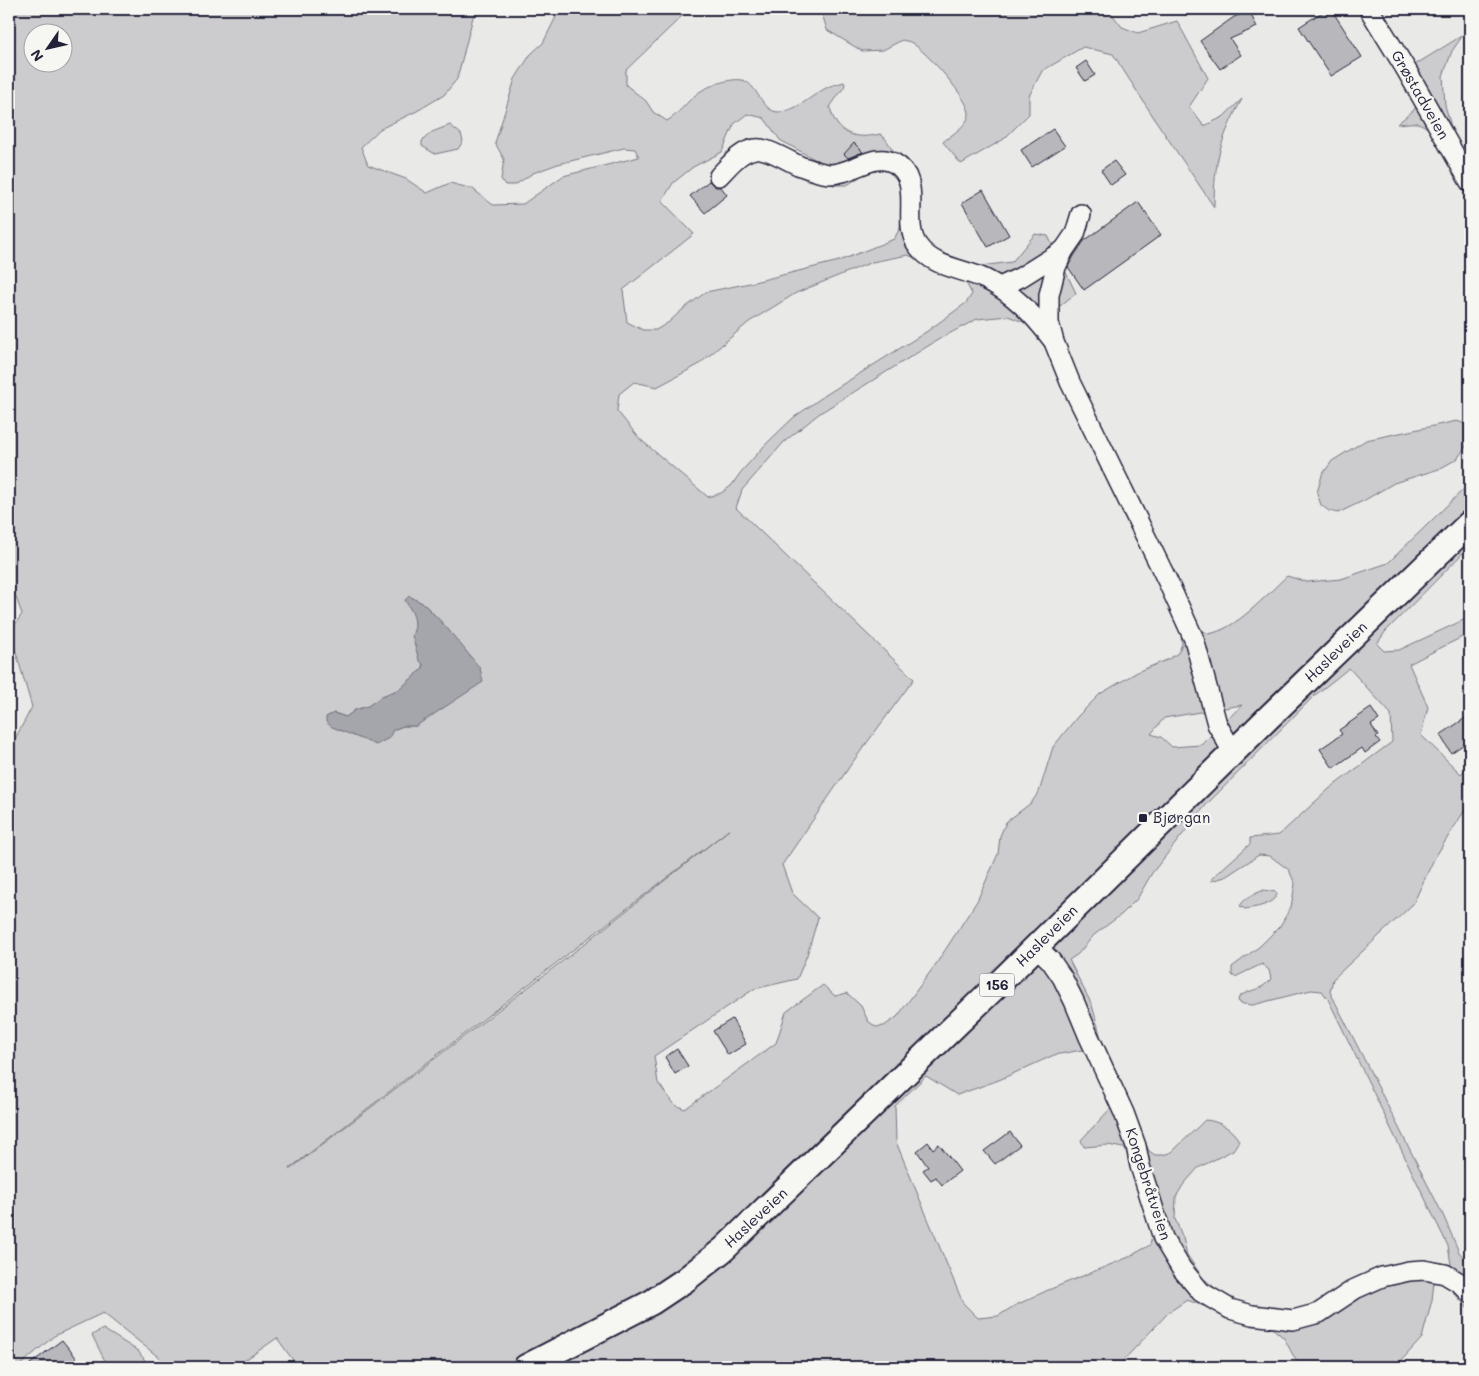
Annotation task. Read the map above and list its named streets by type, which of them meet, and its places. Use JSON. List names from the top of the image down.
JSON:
{
  "streets": {
    "main road": ["Hasleveien", "156"],
    "street": ["Grøstadveien", "Kongebråtveien"]
  },
  "crossings": [
    ["Hasleveien", "Kongebråtveien"]
  ],
  "places": {
    "transit": ["Bjørgan"]
  },
  "north": "bottom left"
}
